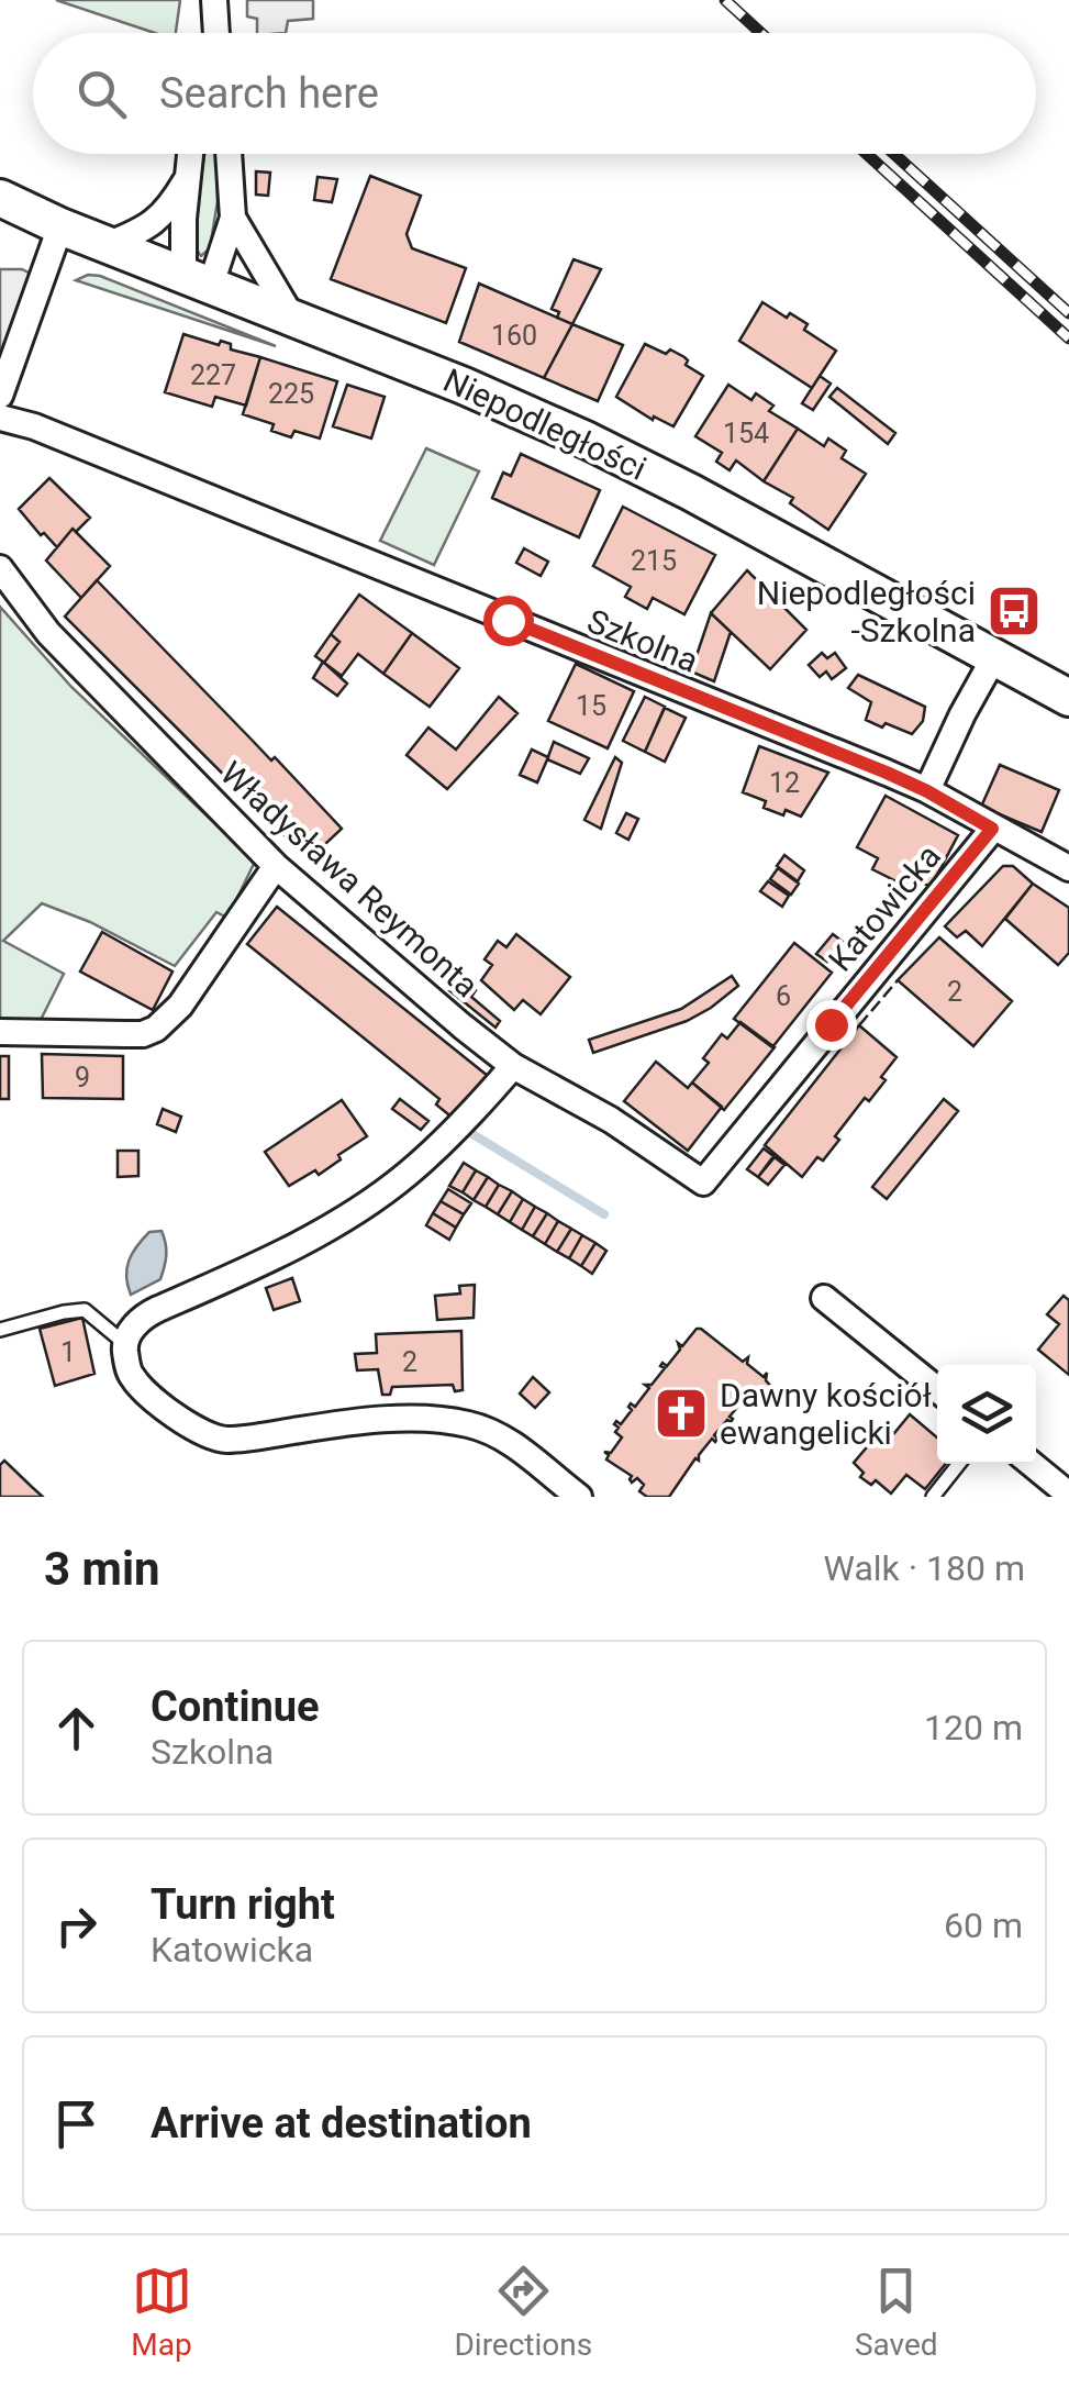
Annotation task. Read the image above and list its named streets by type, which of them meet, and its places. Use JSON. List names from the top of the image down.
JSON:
{
  "streets": {
    "main road": ["Niepodległości"],
    "street": ["Szkolna", "Władysława Reymonta", "Katowicka"]
  },
  "crossings": [
    ["Szkolna", "Katowicka"],
    ["Władysława Reymonta", "Katowicka"]
  ],
  "places": {
    "bus stop": ["Niepodległości -Szkolna"],
    "church": ["Dawny kościół ewangelicki"]
  },
  "house_numbers": [
    "160",
    "227",
    "225",
    "154",
    "215",
    "15",
    "12",
    "2",
    "6",
    "9",
    "1",
    "2"
  ],
  "page": {
    "search": "Search here",
    "heading": ["3 min", "Walk · 180 m"],
    "list": [
      ["Continue", "Szkolna", "120 m"],
      ["Turn right", "Katowicka", "60 m"],
      "Arrive at destination"
    ],
    "nav": ["Map", "Directions", "Saved"]
  }
}
